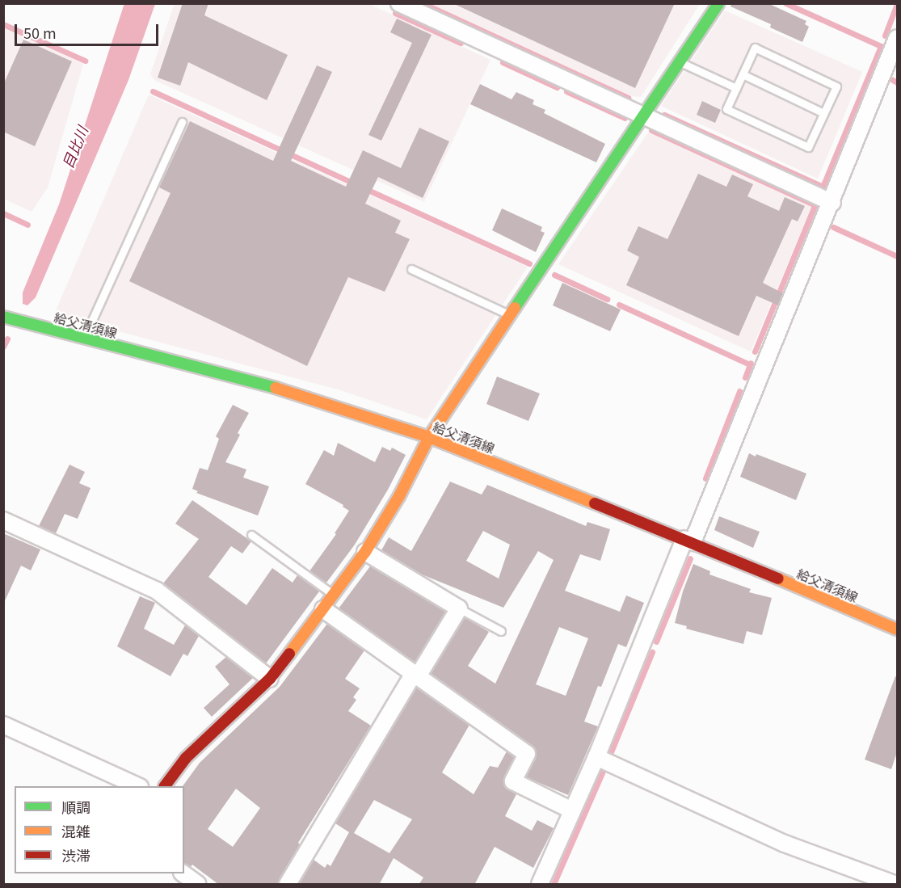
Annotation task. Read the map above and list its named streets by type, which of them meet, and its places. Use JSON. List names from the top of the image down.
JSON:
{
  "streets": {
    "street": ["給父清須線"]
  },
  "water": ["目比川"],
  "legend": ["順調", "混雑", "渋滞"],
  "scale_bar": "50 m"
}
